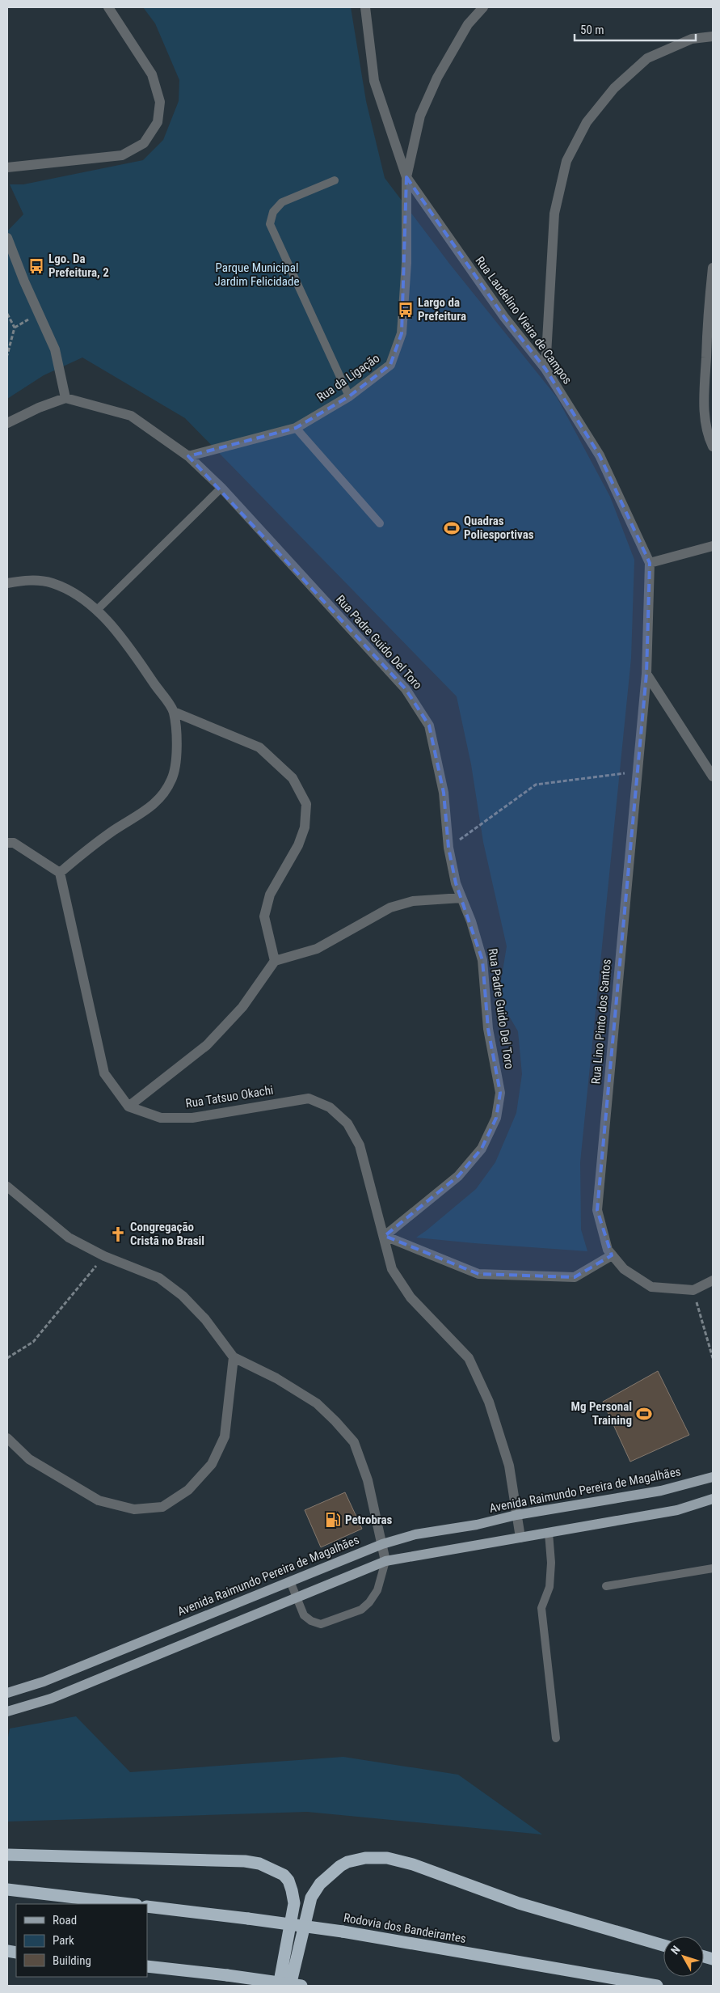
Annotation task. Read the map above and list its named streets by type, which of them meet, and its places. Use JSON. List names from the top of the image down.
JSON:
{
  "streets": {
    "highway": ["Rodovia dos Bandeirantes"],
    "main road": ["Avenida Raimundo Pereira de Magalhães"],
    "street": [
      "Rua Laudelino Vieira de Campos",
      "Rua da Ligação",
      "Rua Padre Guido Del Toro",
      "Rua Lino Pinto dos Santos",
      "Rua Tatsuo Okachi"
    ]
  },
  "crossings": [
    ["Rua Laudelino Vieira de Campos", "Rua da Ligação"],
    ["Rua Laudelino Vieira de Campos", "Rua Lino Pinto dos Santos"],
    ["Rua da Ligação", "Rua Padre Guido Del Toro"],
    ["Rua Padre Guido Del Toro", "Rua Tatsuo Okachi"]
  ],
  "parks": ["Parque Municipal Jardim Felicidade"],
  "places": {
    "bus stop": ["Lgo. Da Prefeitura, 2", "Largo da Prefeitura"],
    "sports": ["Quadras Poliesportivas", "Mg Personal Training"],
    "church": ["Congregação Cristã no Brasil"],
    "fuel station": ["Petrobras"]
  },
  "legend": ["Road", "Park", "Building"],
  "scale_bar": "50 m",
  "north": "top left"
}
